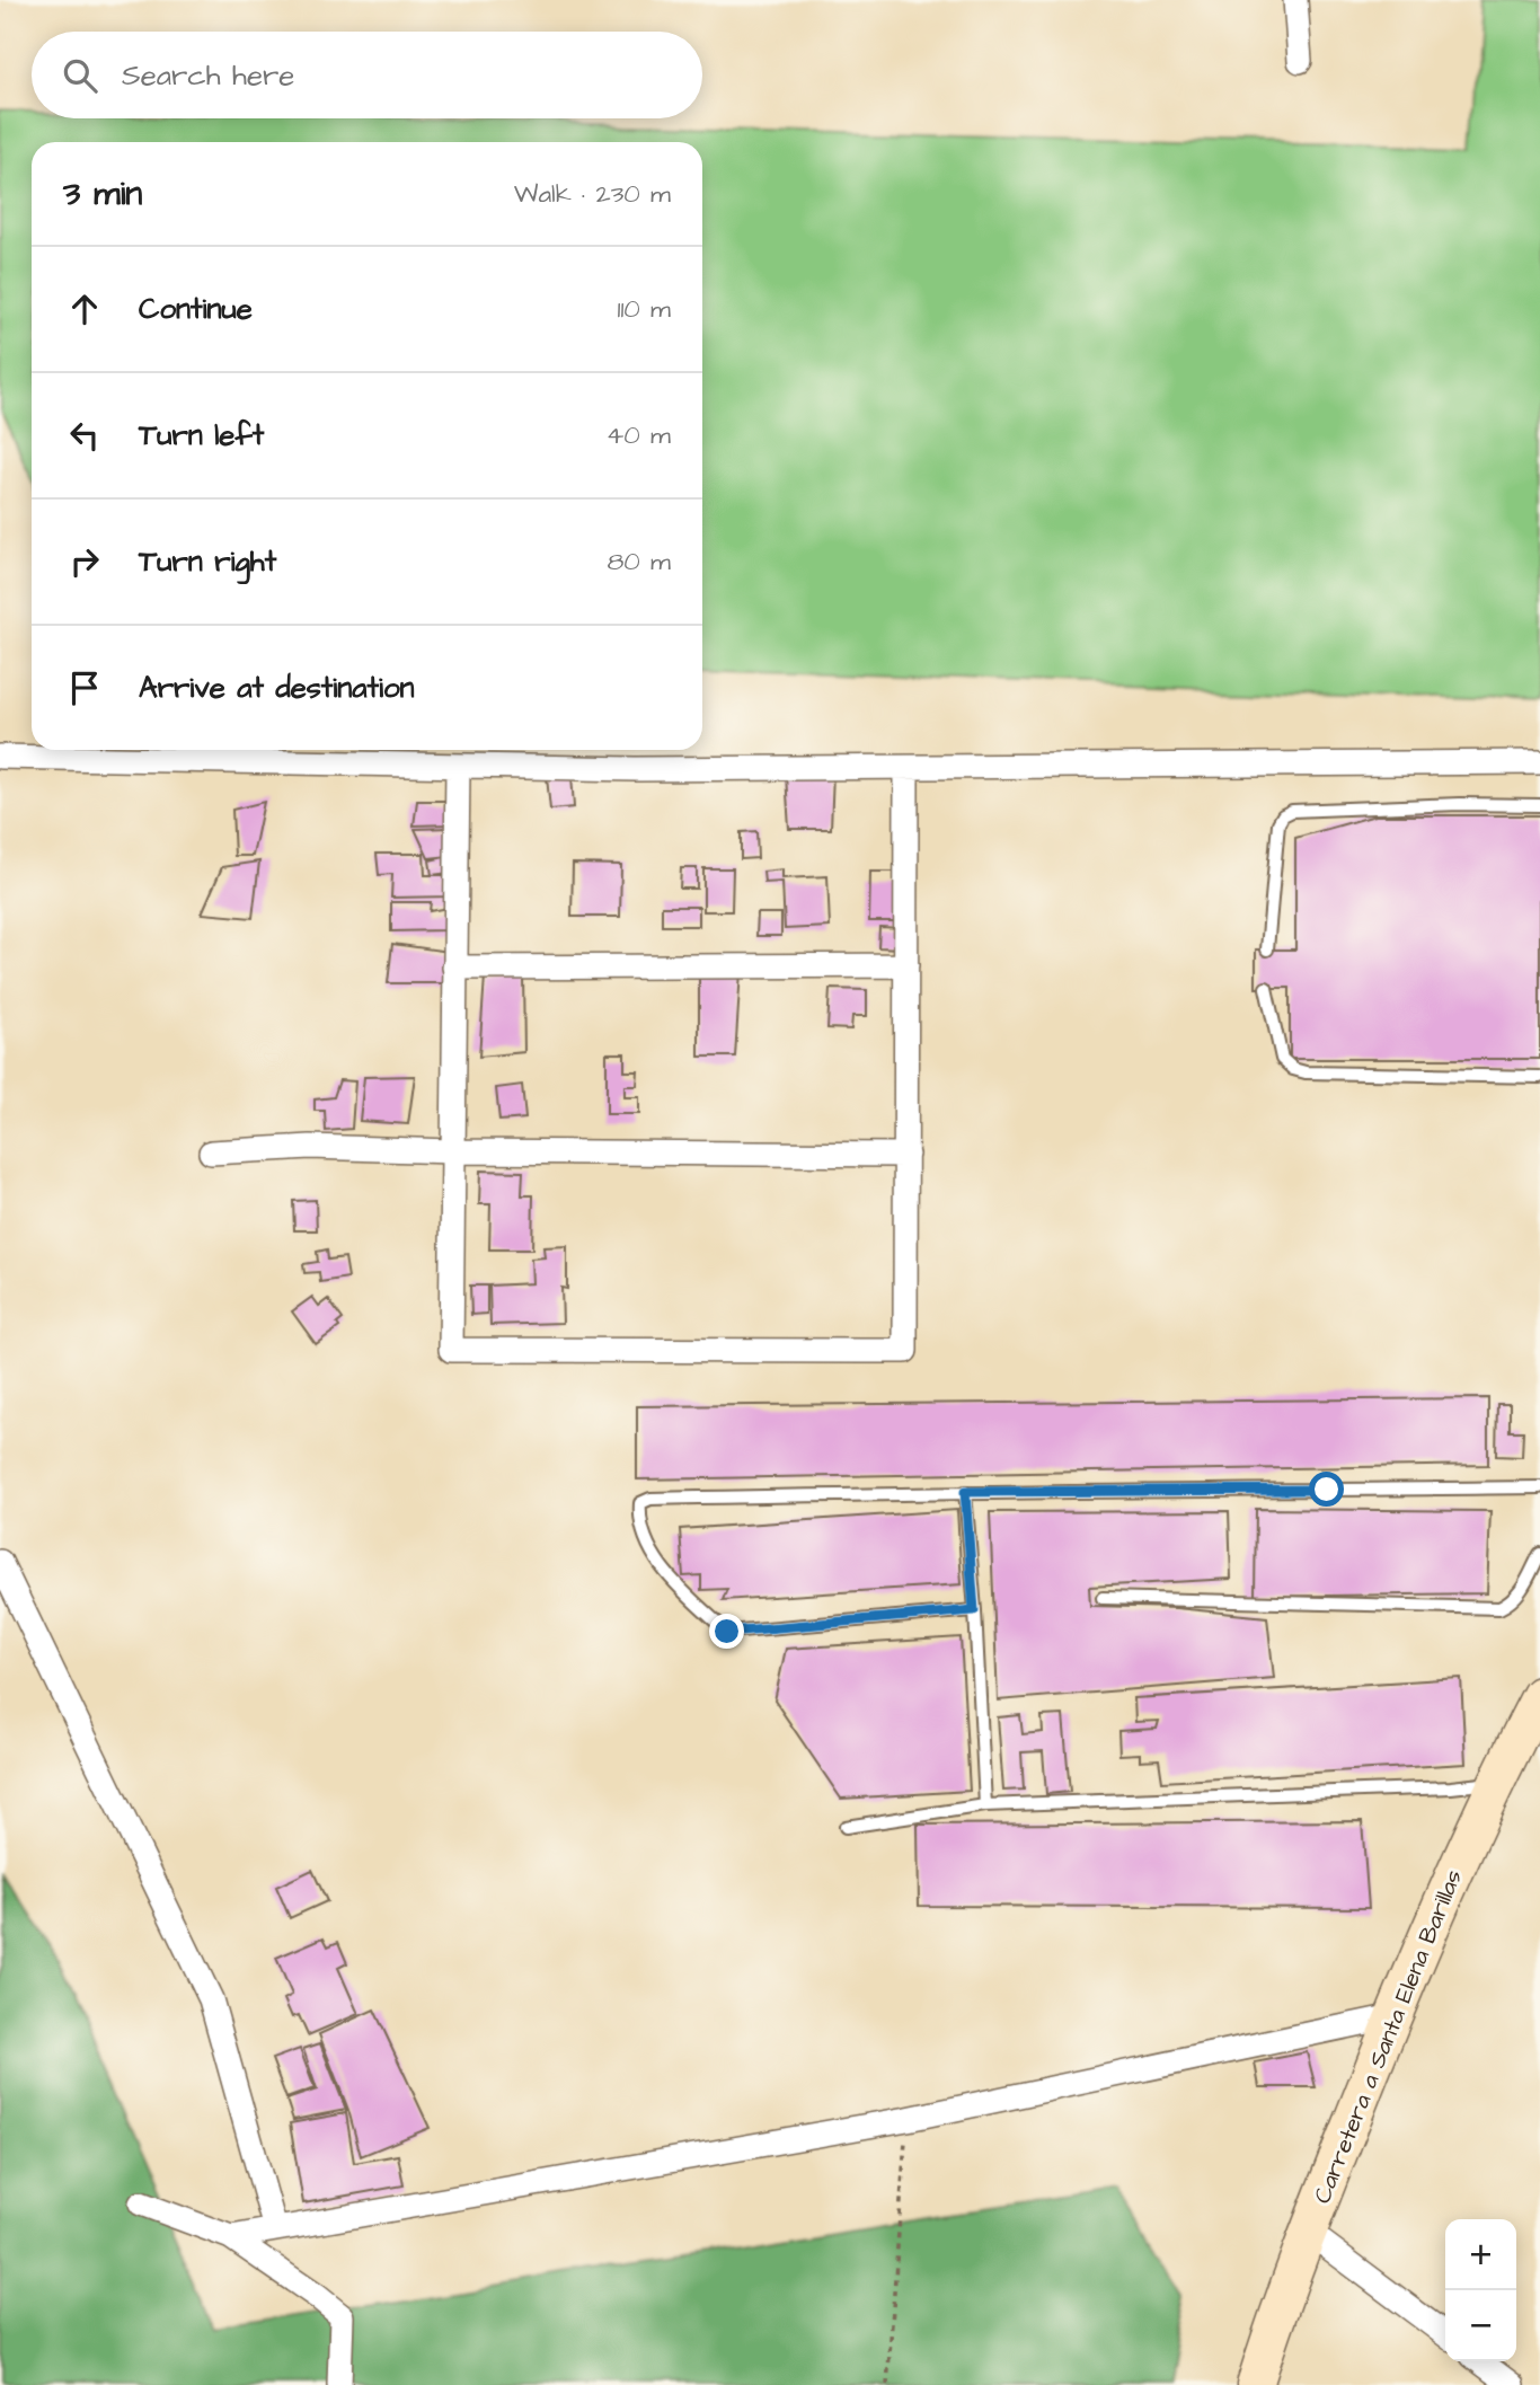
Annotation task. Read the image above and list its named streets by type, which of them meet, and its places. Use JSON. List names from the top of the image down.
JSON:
{
  "streets": {
    "main road": ["Carretera a Santa Elena Barillas"]
  },
  "page": {
    "search": "Search here",
    "heading": ["3 min", "Walk · 230 m"],
    "list": [
      ["Continue", "110 m"],
      ["Turn left", "40 m"],
      ["Turn right", "80 m"],
      "Arrive at destination"
    ],
    "map_buttons": ["+", "−"]
  }
}
